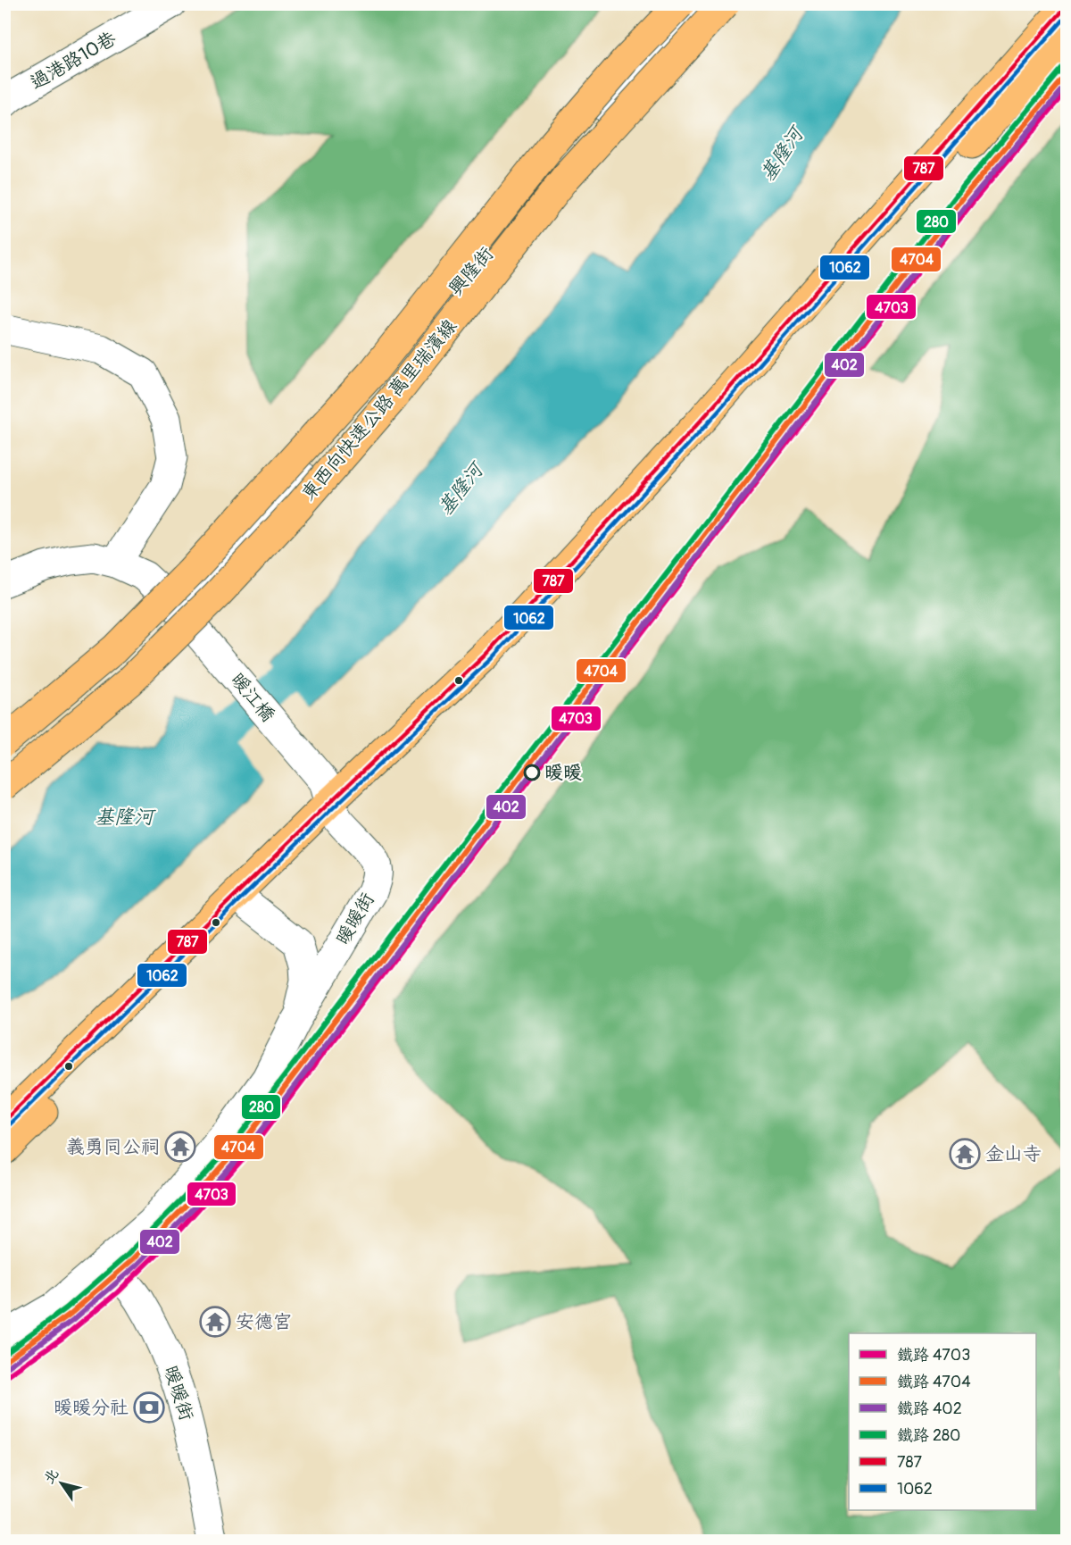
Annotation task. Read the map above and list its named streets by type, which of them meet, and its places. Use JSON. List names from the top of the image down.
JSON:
{
  "streets": {
    "main road": ["東西向快速公路 萬里瑞濱線"],
    "street": [
      "過港路10巷",
      "興隆街",
      "暖江橋",
      "暖暖街"
    ]
  },
  "crossings": [
    ["興隆街", "暖江橋"],
    ["暖江橋", "暖暖街"]
  ],
  "water": ["基隆河"],
  "places": {
    "other": ["暖暖"],
    "temple": ["義勇同公祠", "金山寺", "安德宮"],
    "bank": ["暖暖分社"]
  },
  "lines": [
    "transit line 787",
    "transit line 1062",
    "rail line 280",
    "rail line 4704",
    "rail line 402",
    "rail line 4703"
  ],
  "legend": [
    "鐵路 4703",
    "鐵路 4704",
    "鐵路 402",
    "鐵路 280",
    "787",
    "1062"
  ],
  "north": "top left"
}
